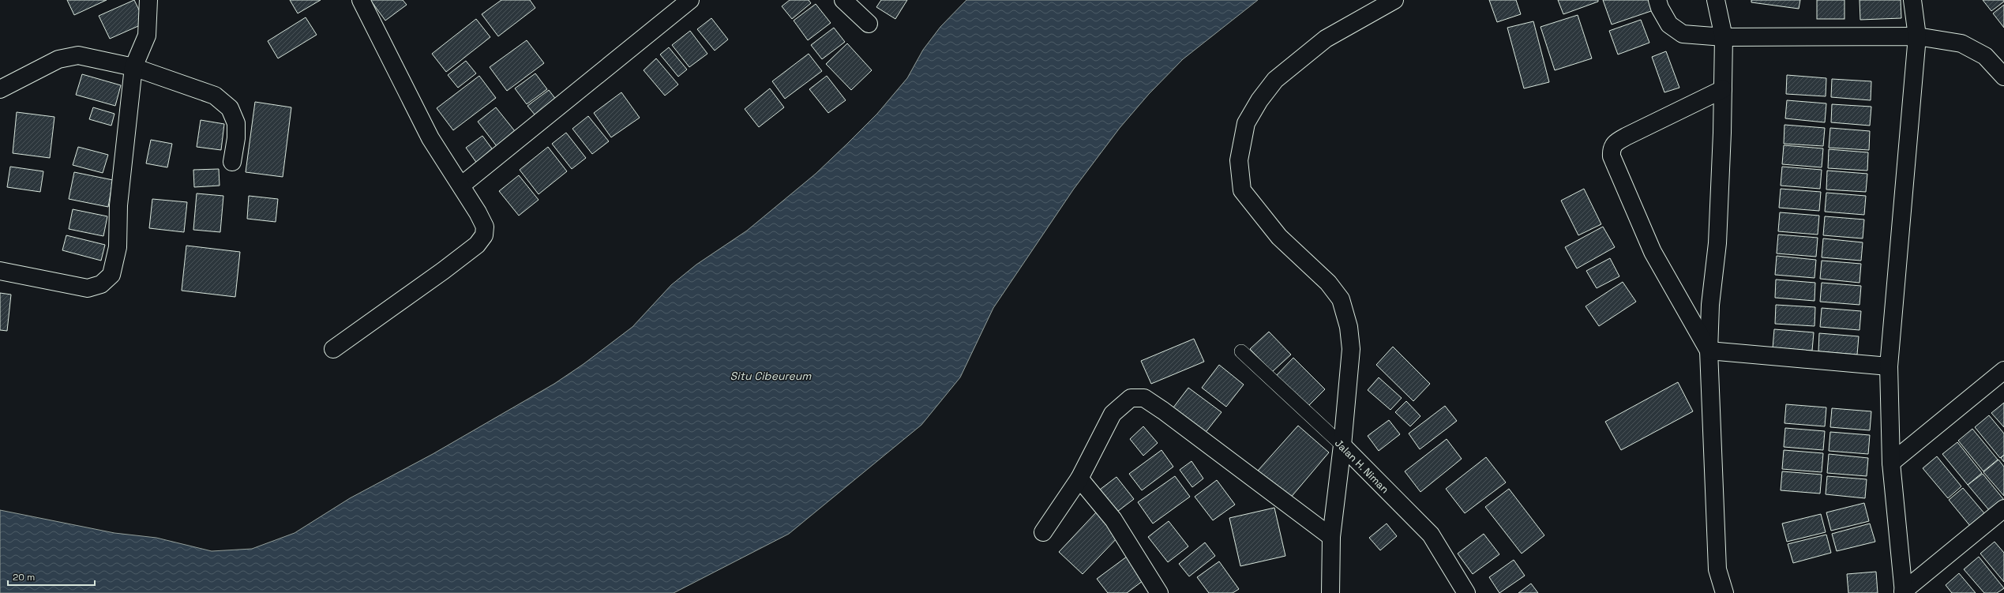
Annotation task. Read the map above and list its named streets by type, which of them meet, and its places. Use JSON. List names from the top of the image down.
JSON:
{
  "streets": {
    "street": ["Jalan H. Niman"]
  },
  "water": ["Situ Cibeureum"],
  "scale_bar": "20 m"
}
